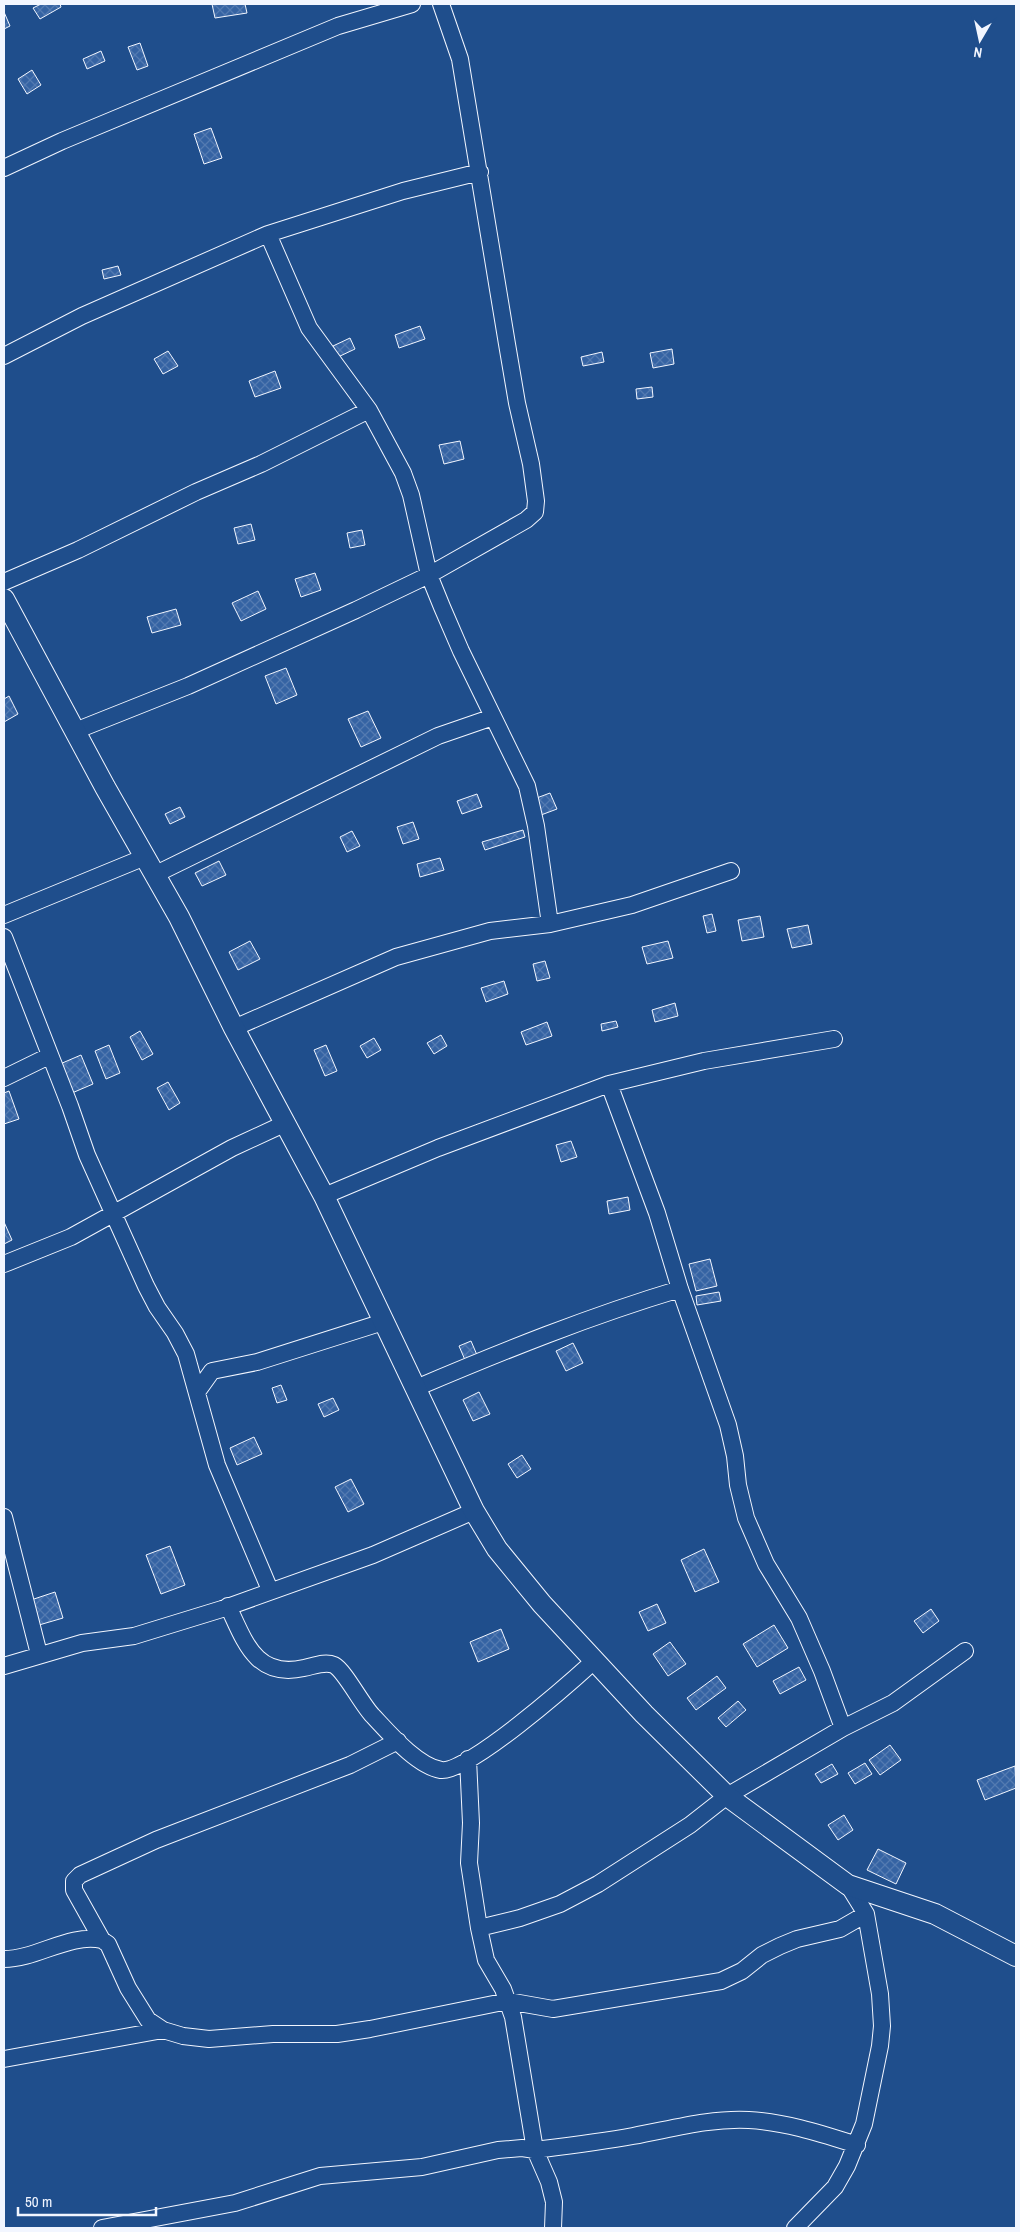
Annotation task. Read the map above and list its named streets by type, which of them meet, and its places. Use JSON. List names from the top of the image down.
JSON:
{
  "scale_bar": "50 m",
  "north": "bottom"
}
